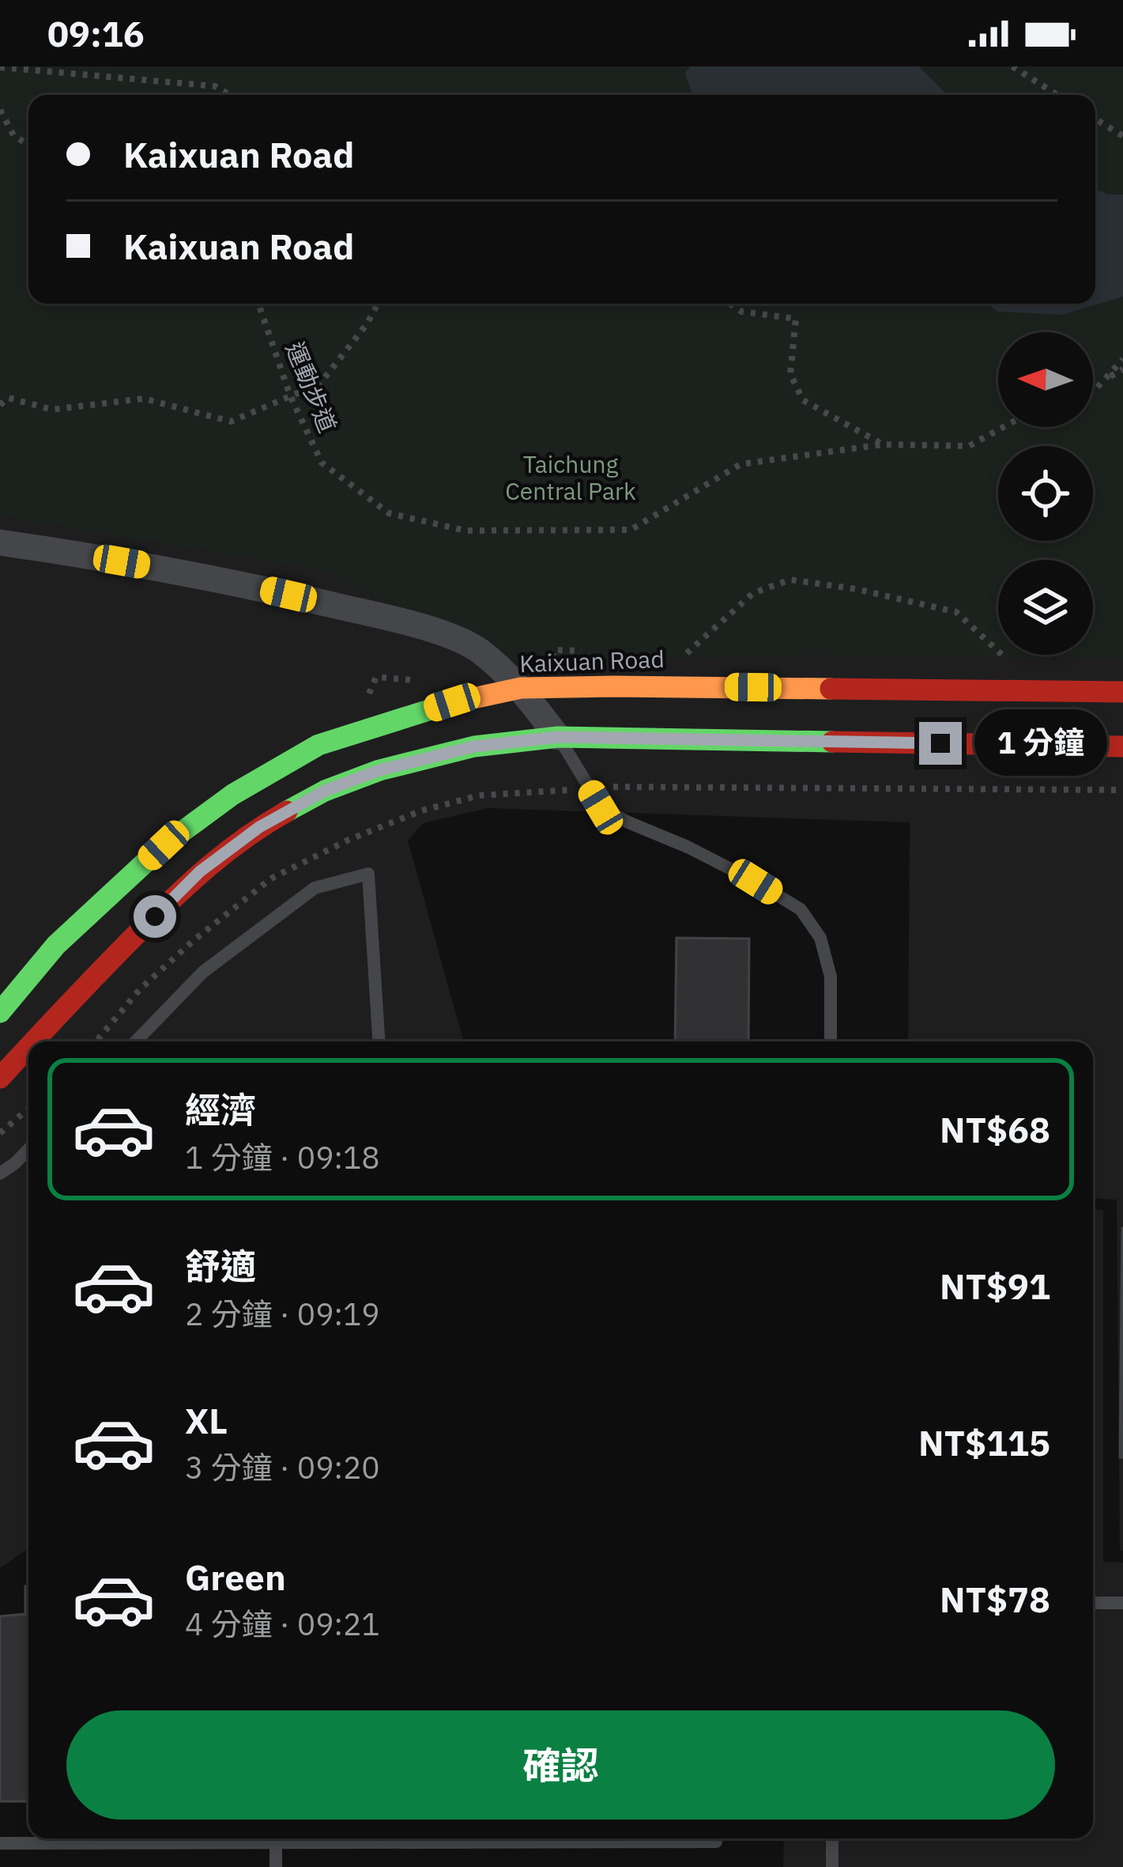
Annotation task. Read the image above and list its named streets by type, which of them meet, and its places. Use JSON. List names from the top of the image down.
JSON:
{
  "streets": {
    "street": ["Kaixuan Road"],
    "path": ["運動步道"]
  },
  "parks": ["Taichung Central Park"],
  "north": "left",
  "page": {
    "status": "09:16",
    "banner": ["Kaixuan Road", "Kaixuan Road"],
    "bubble": "1 分鐘",
    "list": [
      {
        "name": "經濟",
        "note": "1 分鐘 · 09:18",
        "value": "NT$68"
      },
      {
        "name": "舒適",
        "note": "2 分鐘 · 09:19",
        "value": "NT$91"
      },
      {
        "name": "XL",
        "note": "3 分鐘 · 09:20",
        "value": "NT$115"
      },
      {
        "name": "Green",
        "note": "4 分鐘 · 09:21",
        "value": "NT$78"
      }
    ],
    "buttons": "確認"
  }
}
